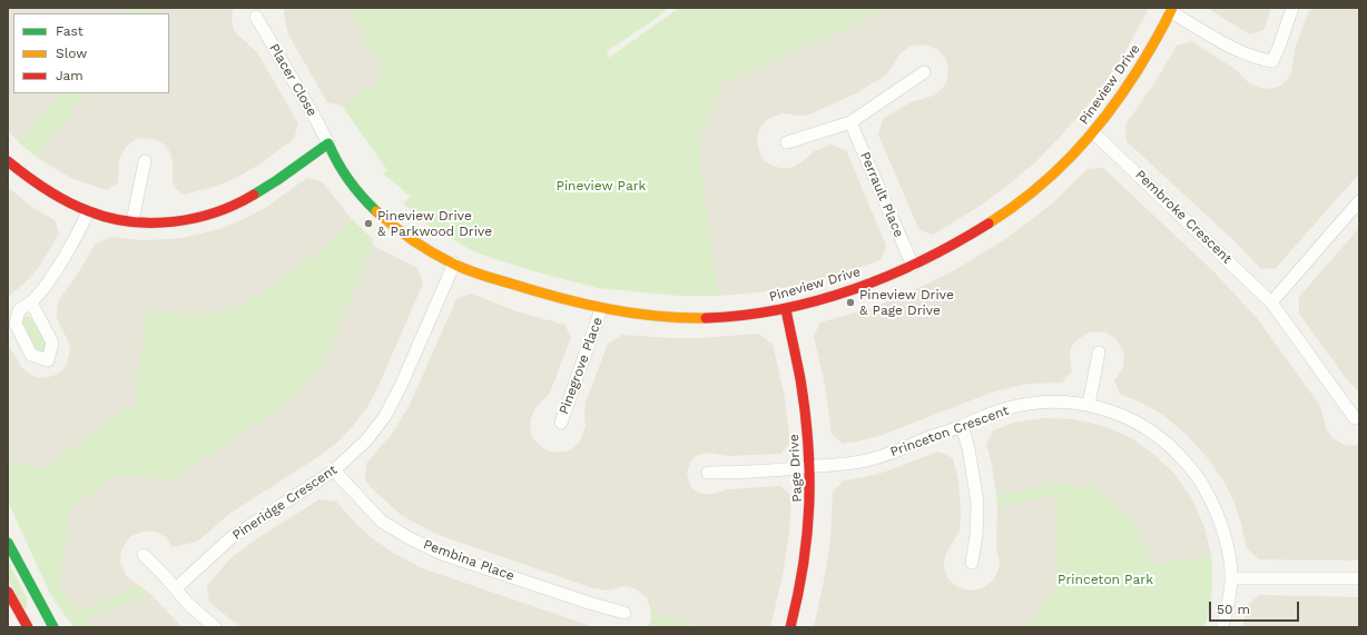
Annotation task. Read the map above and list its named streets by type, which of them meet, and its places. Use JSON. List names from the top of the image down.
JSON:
{
  "streets": {
    "street": [
      "Placer Close",
      "Pineview Drive",
      "Perrault Place",
      "Pembroke Crescent",
      "Pinegrove Place",
      "Princeton Crescent",
      "Page Drive",
      "Pineridge Crescent",
      "Pembina Place"
    ]
  },
  "crossings": [
    ["Placer Close", "Pineview Drive"],
    ["Pineview Drive", "Perrault Place"],
    ["Pineview Drive", "Pembroke Crescent"],
    ["Pineview Drive", "Pinegrove Place"],
    ["Pineview Drive", "Page Drive"],
    ["Pineview Drive", "Pineridge Crescent"],
    ["Princeton Crescent", "Page Drive"],
    ["Pineridge Crescent", "Pembina Place"]
  ],
  "parks": ["Pineview Park", "Princeton Park"],
  "places": ["Pineview Drive & Parkwood Drive", "Pineview Drive & Page Drive"],
  "legend": ["Fast", "Slow", "Jam"],
  "scale_bar": "50 m"
}
